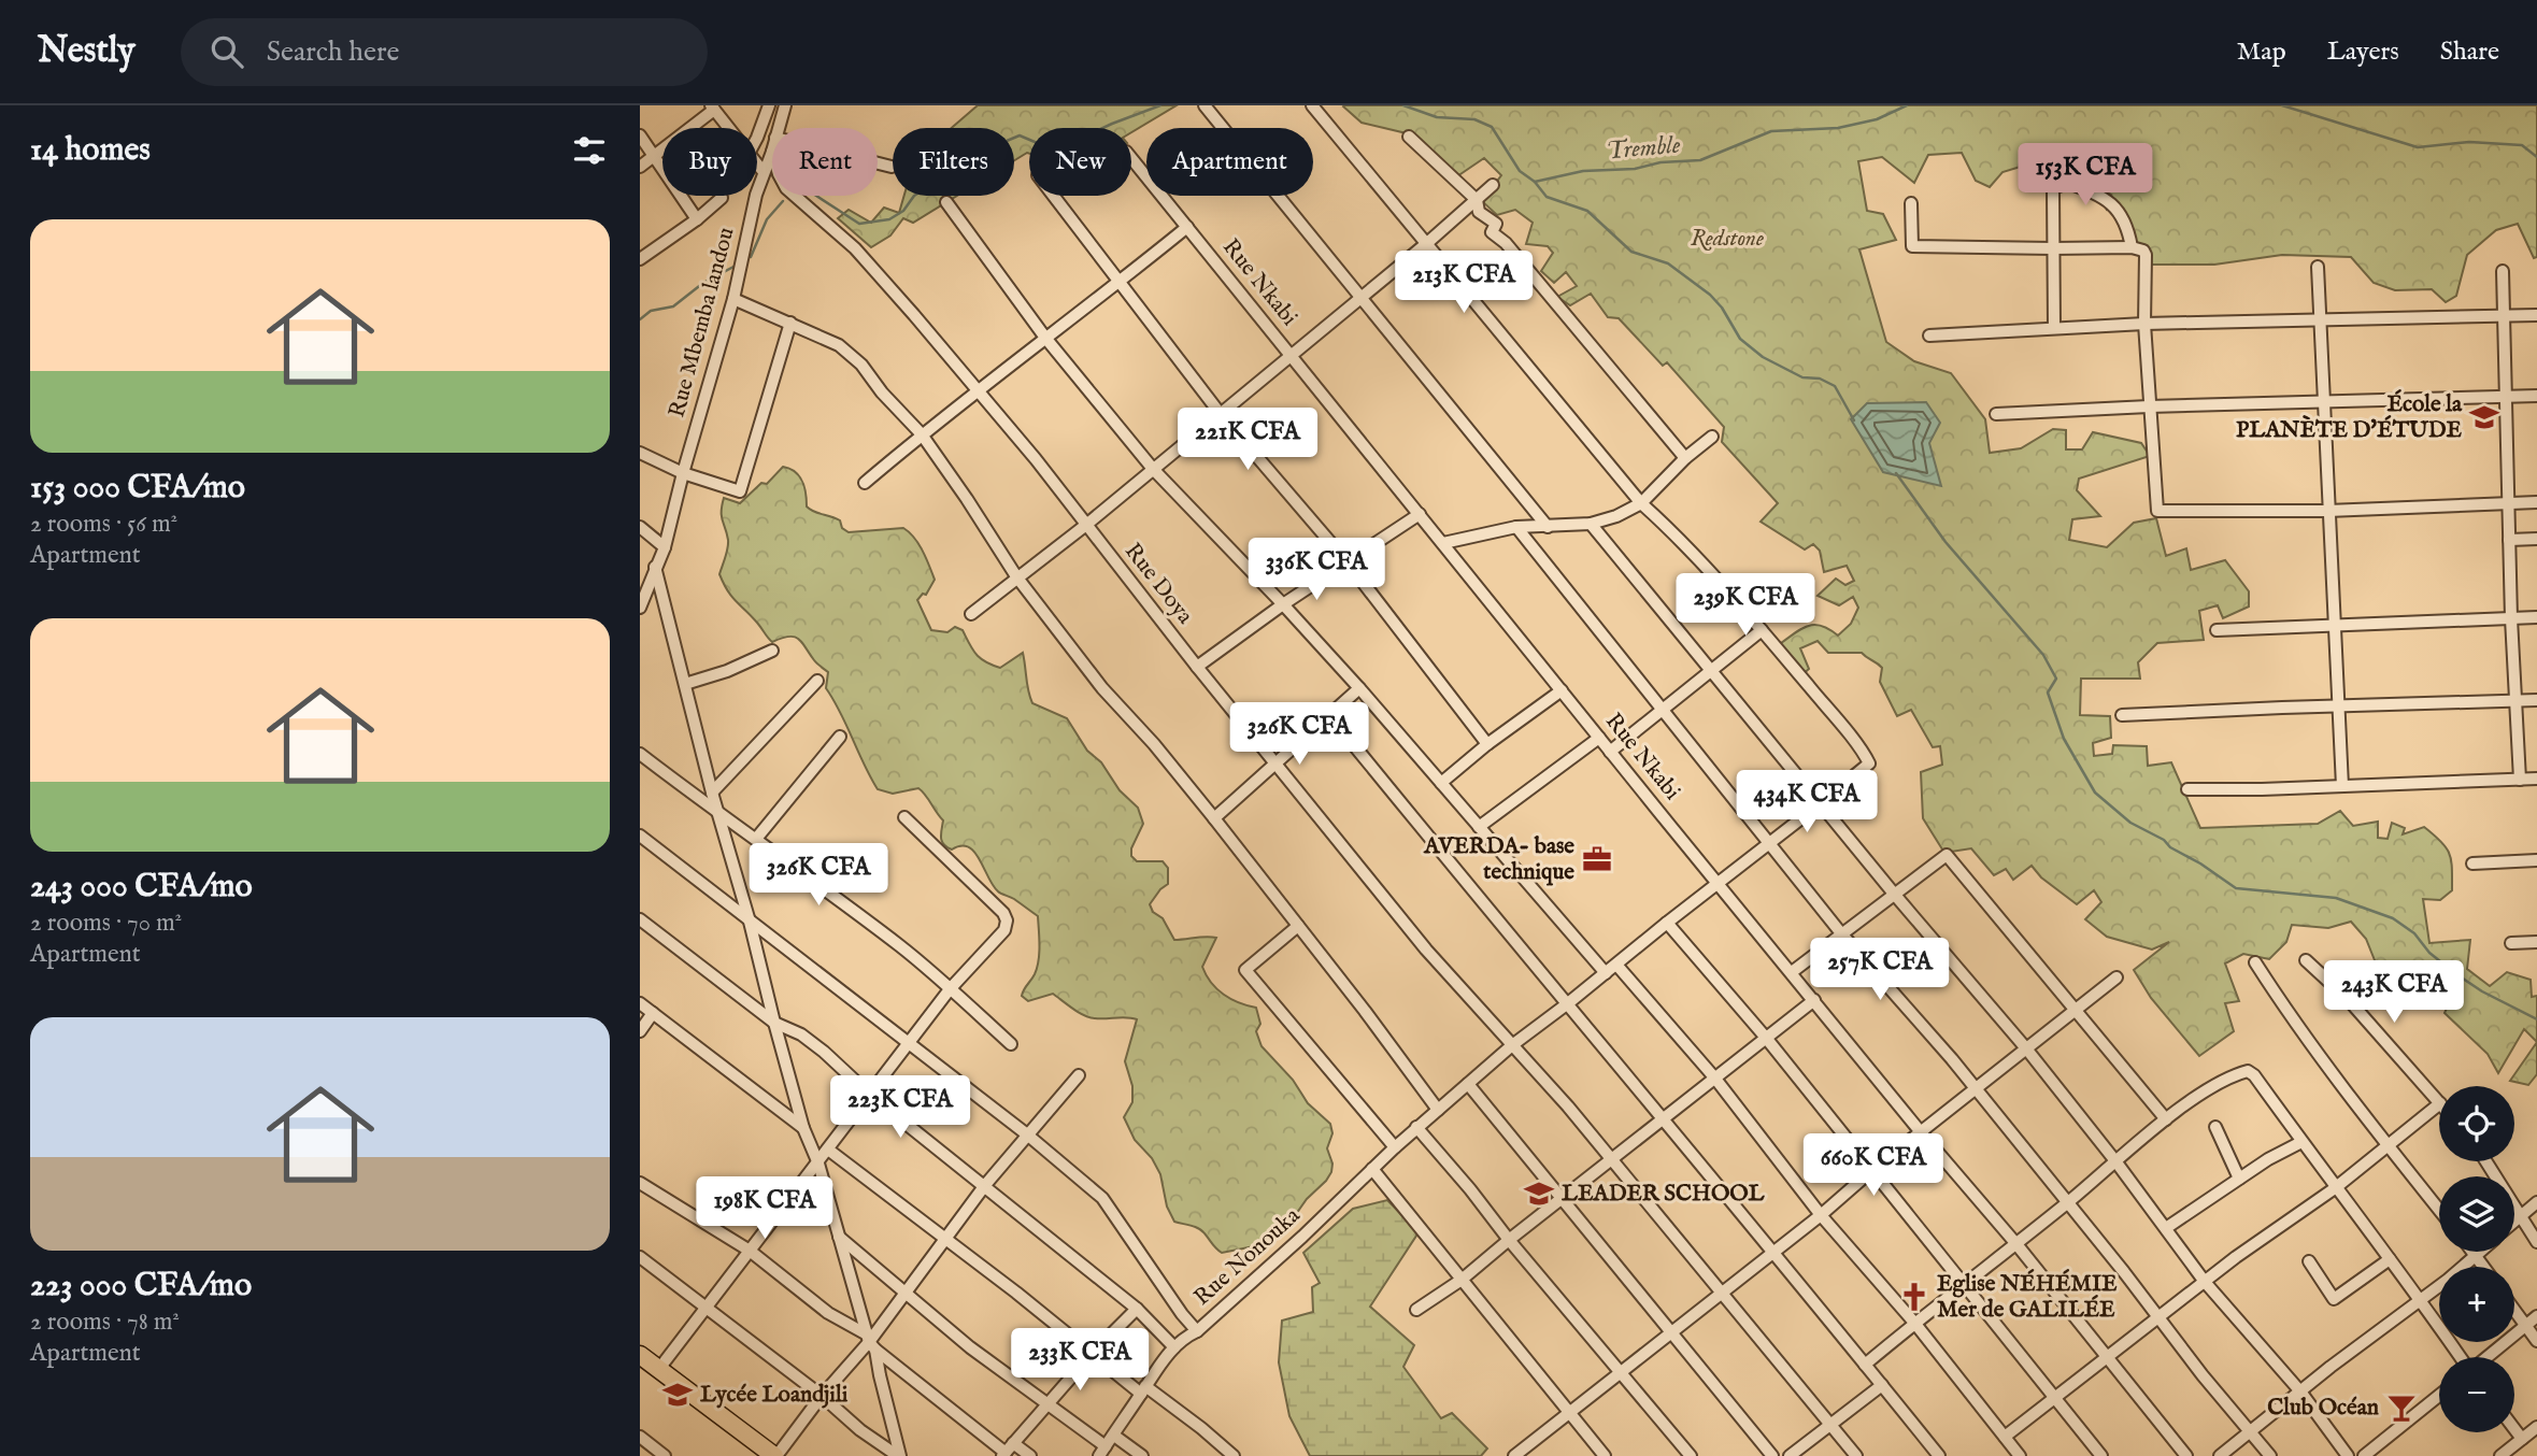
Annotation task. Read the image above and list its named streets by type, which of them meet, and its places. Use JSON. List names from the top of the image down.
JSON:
{
  "streets": {
    "street": [
      "Rue Nkabi",
      "Rue Mbemba landou",
      "Rue Doya",
      "Rue Nonouka"
    ]
  },
  "crossings": [
    ["Rue Nkabi", "Rue Nonouka"],
    ["Rue Doya", "Rue Nonouka"]
  ],
  "water": ["Tremble"],
  "parks": ["Redstone"],
  "places": {
    "school or university": ["École la PLANÈTE D'ÉTUDE", "LEADER SCHOOL", "Lycée Loandjili"],
    "office": ["AVERDA- base technique"],
    "church": ["Eglise NÉHÉMIE Mer de GALILÉE"],
    "bar": ["Club Océan"]
  },
  "page": {
    "header": "Nestly",
    "search": "Search here",
    "nav": ["Map", "Layers", "Share"],
    "heading": "14 homes",
    "chip": [
      "Buy",
      "Rent",
      "Filters",
      "New",
      "Apartment"
    ],
    "price": [
      "153K CFA",
      "213K CFA",
      "221K CFA",
      "336K CFA",
      "239K CFA",
      "326K CFA",
      "434K CFA",
      "326K CFA",
      "257K CFA",
      "243K CFA",
      "223K CFA",
      "660K CFA",
      "198K CFA",
      "233K CFA"
    ],
    "list": [
      {
        "name": "153 000 CFA/mo",
        "note": "2 rooms · 56 m² · Apartment"
      },
      {
        "name": "243 000 CFA/mo",
        "note": "2 rooms · 70 m² · Apartment"
      },
      {
        "name": "223 000 CFA/mo",
        "note": "2 rooms · 78 m² · Apartment"
      }
    ],
    "map_buttons": ["+", "−"]
  }
}
